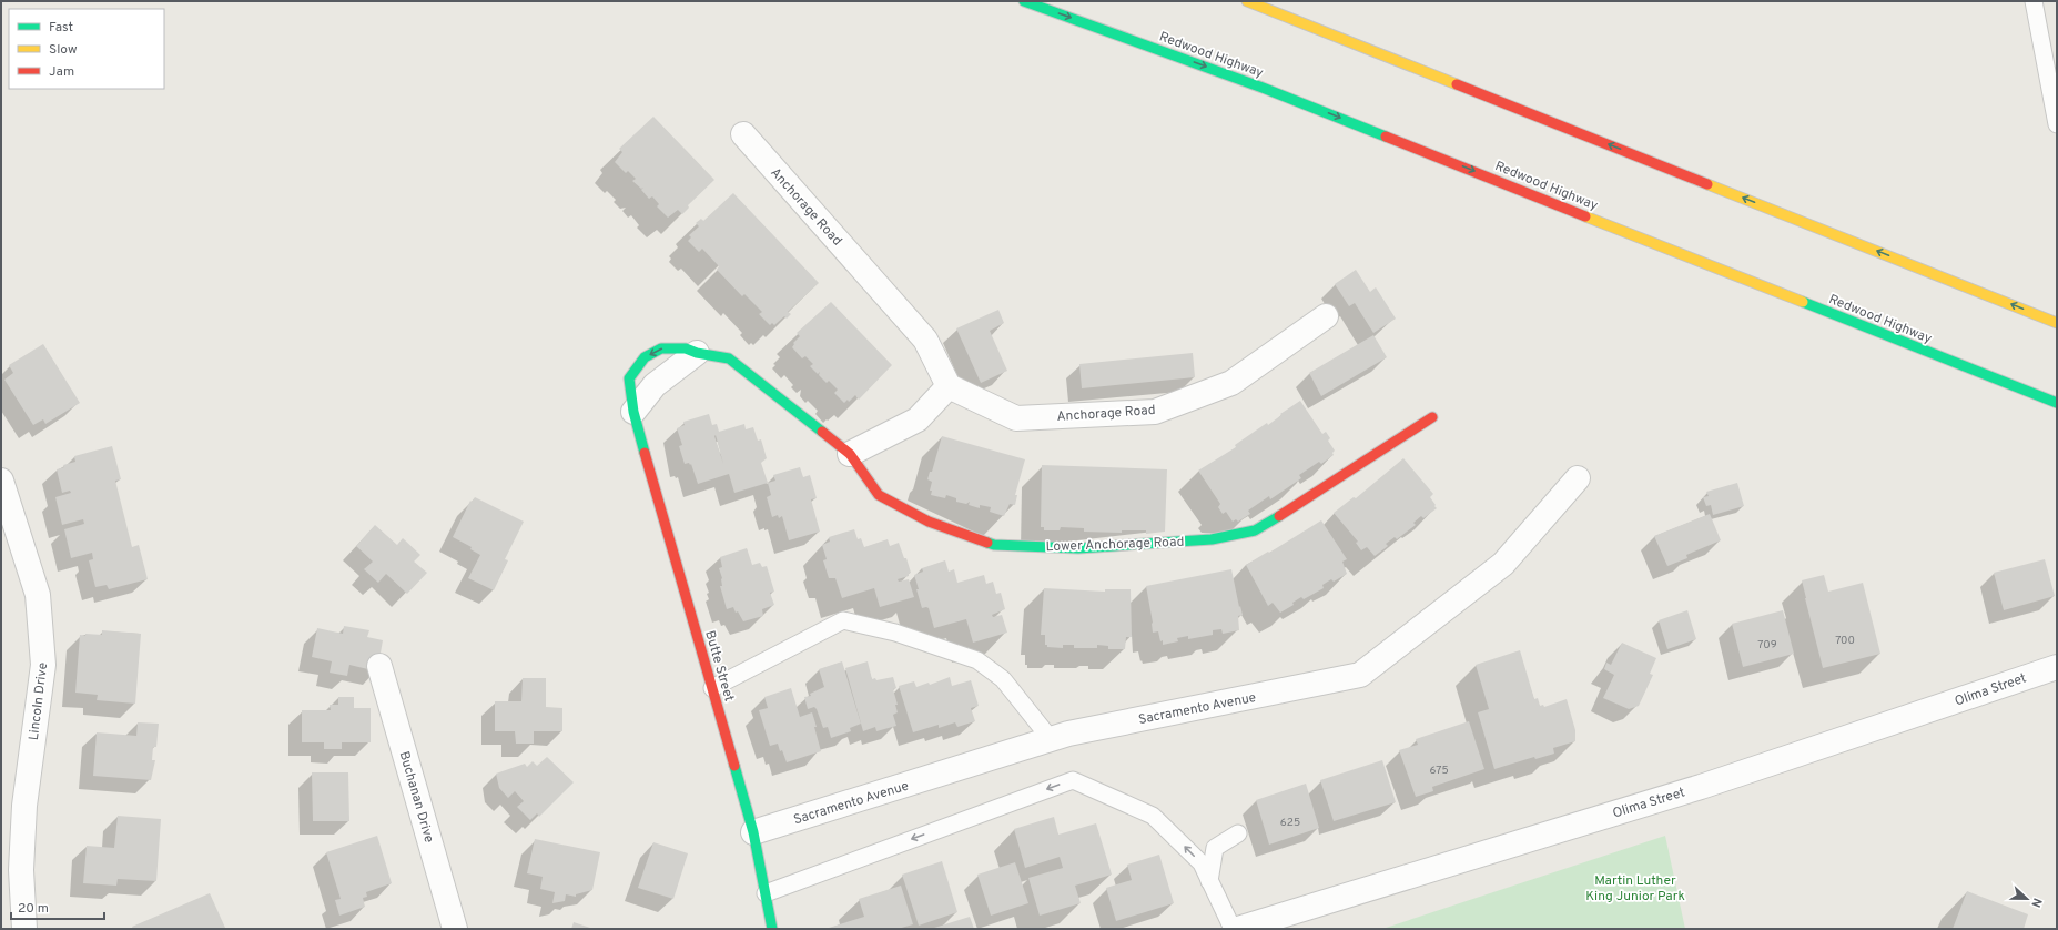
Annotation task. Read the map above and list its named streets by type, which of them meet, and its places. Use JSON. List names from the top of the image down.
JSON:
{
  "streets": {
    "main road": ["Redwood Highway", "Lower Anchorage Road", "Butte Street"],
    "street": [
      "Anchorage Road",
      "Olima Street",
      "Lincoln Drive",
      "Sacramento Avenue",
      "Buchanan Drive"
    ]
  },
  "crossings": [
    ["Lower Anchorage Road", "Butte Street"],
    ["Butte Street", "Sacramento Avenue"]
  ],
  "parks": ["Martin Luther King Junior Park"],
  "house_numbers": [
    "700",
    "709",
    "675",
    "625"
  ],
  "legend": ["Fast", "Slow", "Jam"],
  "scale_bar": "20 m",
  "north": "right"
}
